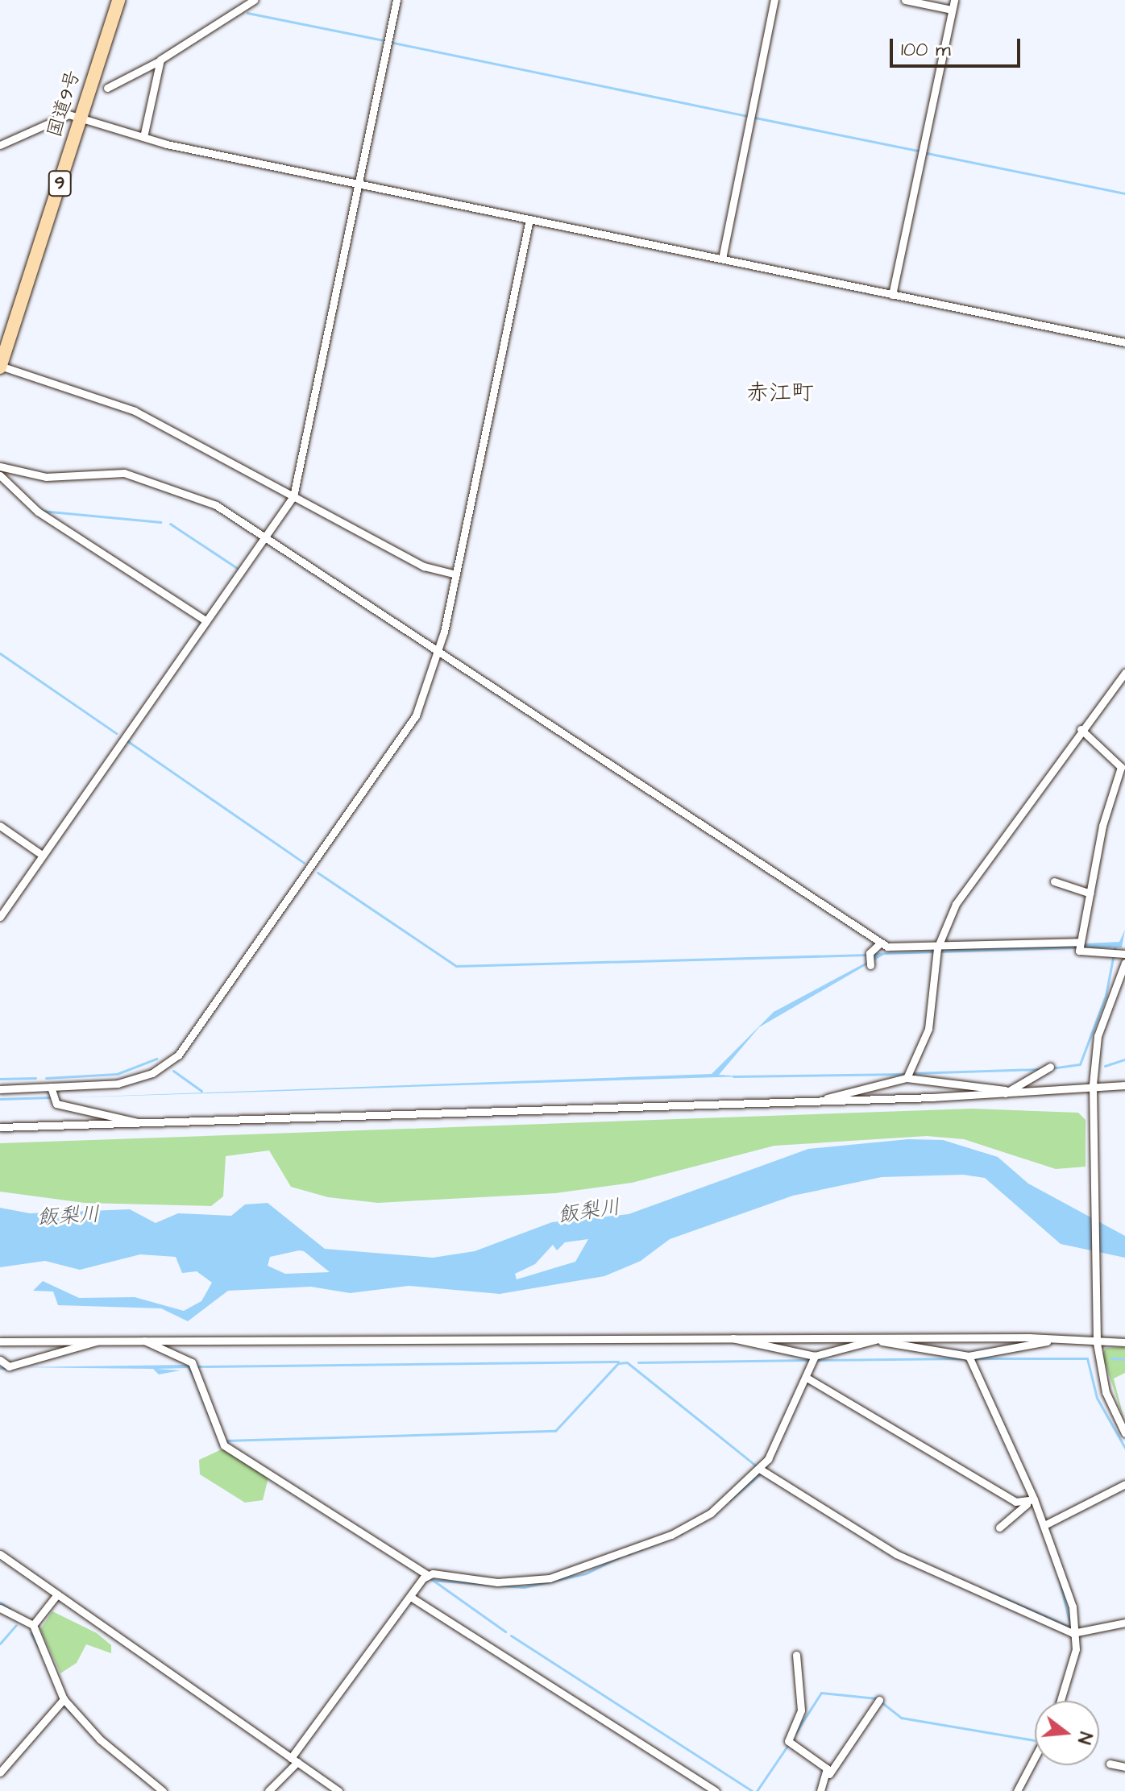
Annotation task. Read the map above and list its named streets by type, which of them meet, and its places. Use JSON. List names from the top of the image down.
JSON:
{
  "streets": {
    "highway": ["国道9号", "9"]
  },
  "districts": ["赤江町"],
  "water": ["飯梨川"],
  "scale_bar": "100 m",
  "north": "right"
}
